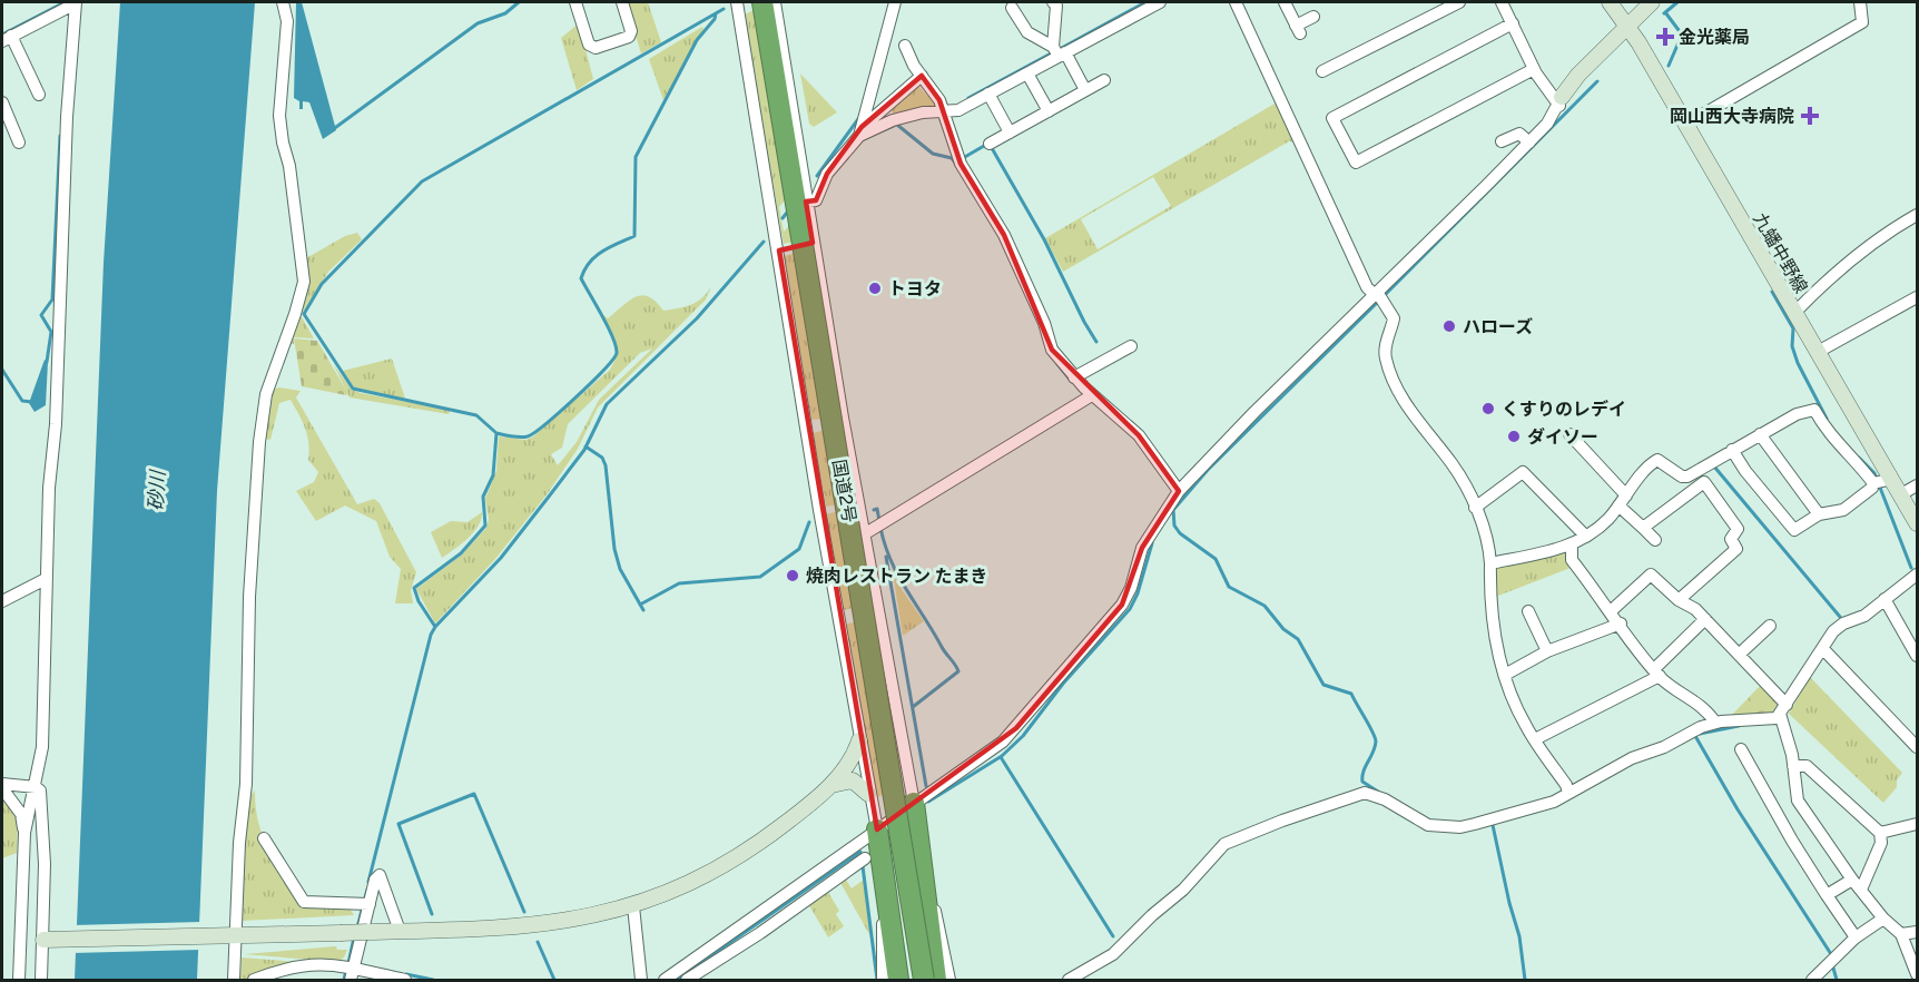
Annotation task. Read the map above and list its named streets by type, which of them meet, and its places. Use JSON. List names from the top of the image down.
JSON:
{
  "streets": {
    "highway": ["国道2号"],
    "street": ["九蟠中野線"]
  },
  "water": ["砂川"],
  "places": {
    "health": ["金光薬局", "岡山西大寺病院"],
    "other": [
      "トヨタ",
      "ハローズ",
      "くすりのレデイ",
      "ダイソー",
      "焼肉レストラン たまき"
    ]
  }
}
